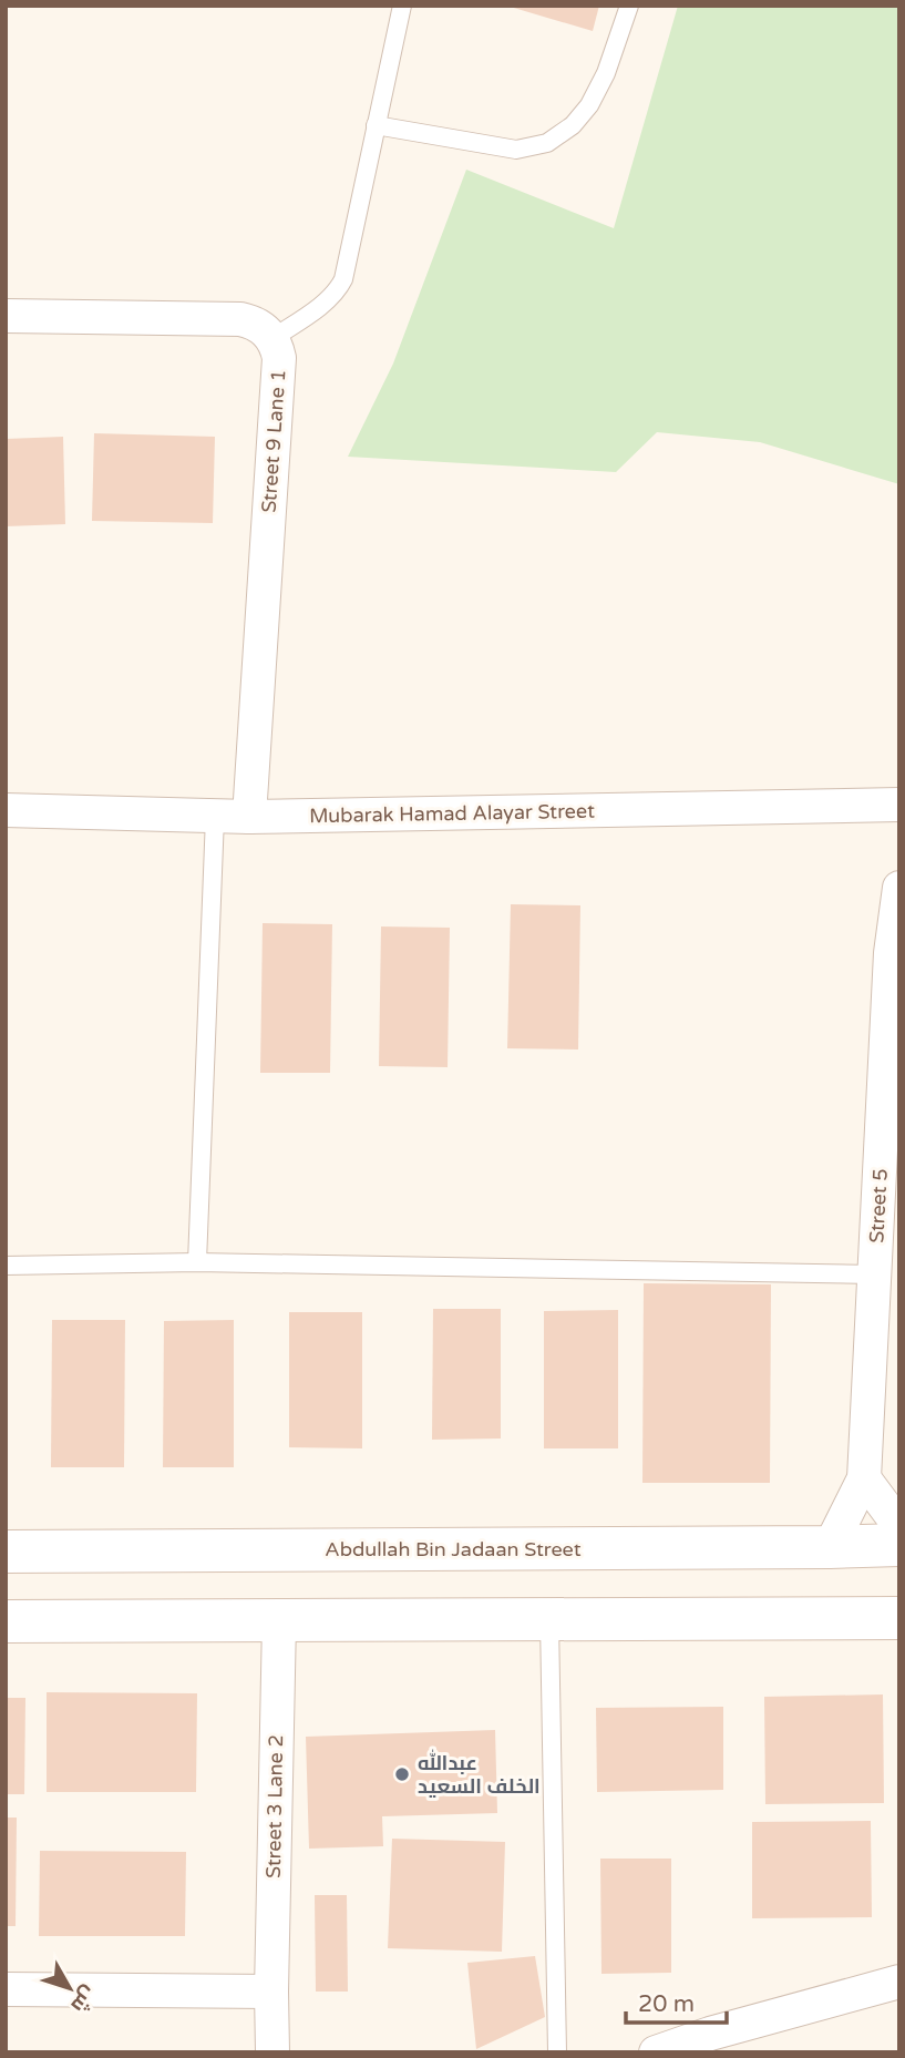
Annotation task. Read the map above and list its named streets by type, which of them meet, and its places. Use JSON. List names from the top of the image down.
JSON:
{
  "streets": {
    "street": [
      "Street 9 Lane 1",
      "Mubarak Hamad Alayar Street",
      "Street 5",
      "Abdullah Bin Jadaan Street",
      "Street 3 Lane 2"
    ]
  },
  "crossings": [
    ["Street 9 Lane 1", "Mubarak Hamad Alayar Street"],
    ["Street 5", "Abdullah Bin Jadaan Street"]
  ],
  "places": ["عبدالله الخلف السعيد"],
  "scale_bar": "20 m",
  "north": "bottom right"
}
